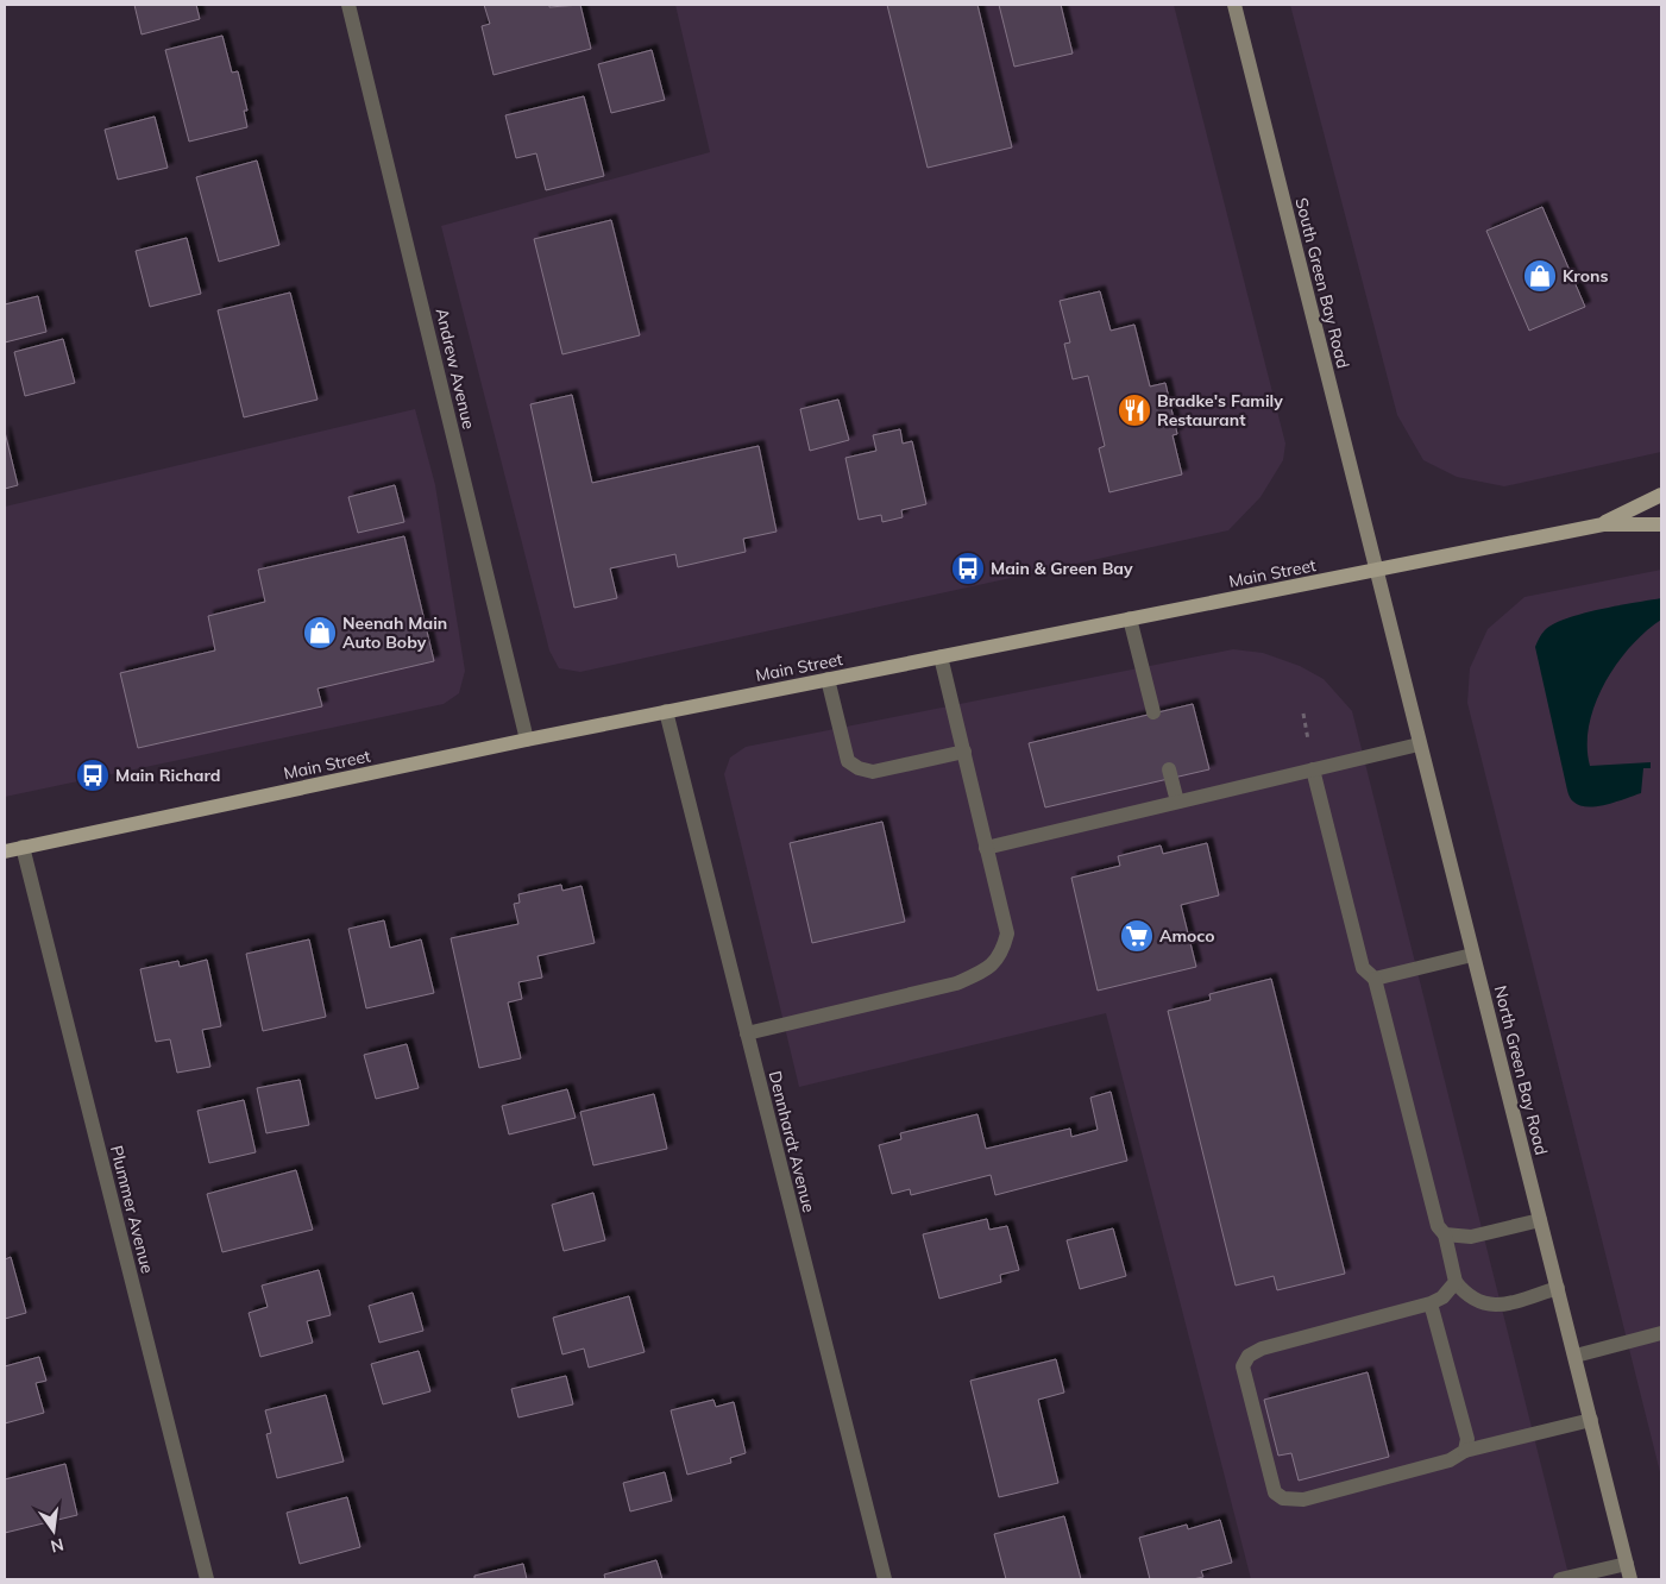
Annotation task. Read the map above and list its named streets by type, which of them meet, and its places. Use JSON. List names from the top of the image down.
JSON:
{
  "streets": {
    "main road": ["South Green Bay Road", "Main Street", "North Green Bay Road"],
    "street": ["Andrew Avenue", "Dennhardt Avenue", "Plummer Avenue"]
  },
  "crossings": [
    ["South Green Bay Road", "Main Street"],
    ["South Green Bay Road", "North Green Bay Road"],
    ["Andrew Avenue", "Main Street"],
    ["Main Street", "North Green Bay Road"],
    ["Main Street", "Dennhardt Avenue"],
    ["Main Street", "Plummer Avenue"]
  ],
  "places": {
    "shop": ["Krons", "Neenah Main Auto Boby"],
    "restaurant": ["Bradke's Family Restaurant"],
    "bus stop": ["Main & Green Bay", "Main Richard"],
    "supermarket": ["Amoco"]
  },
  "north": "bottom"
}
